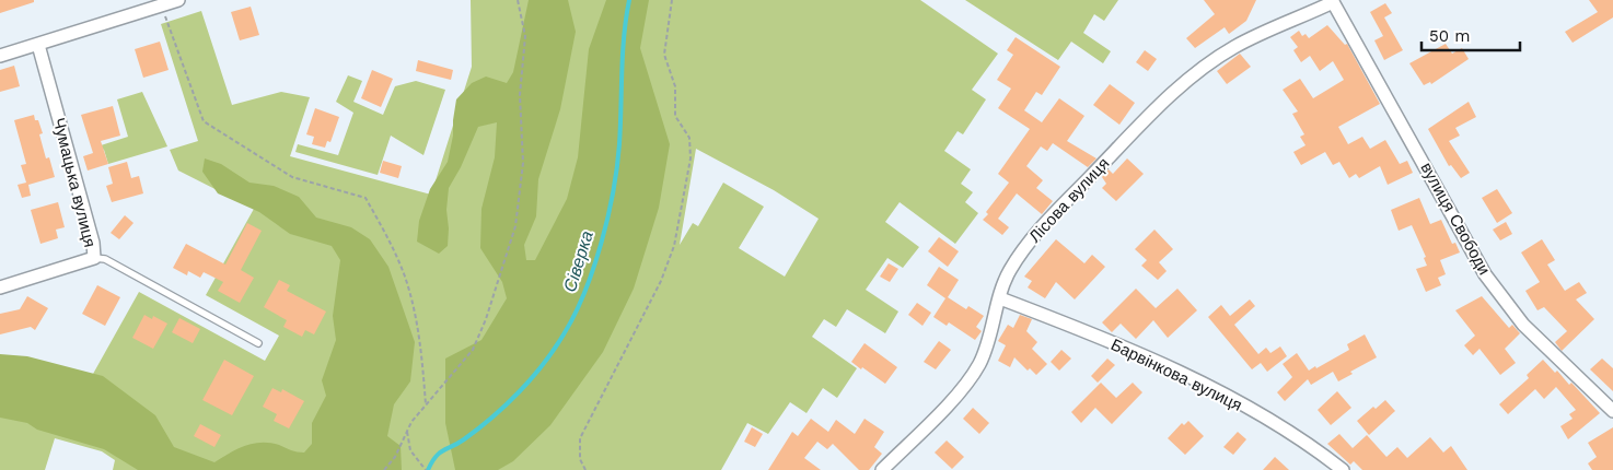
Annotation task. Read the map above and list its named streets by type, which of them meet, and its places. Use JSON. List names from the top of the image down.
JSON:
{
  "streets": {
    "street": [
      "Чумацька вулиця",
      "Лісова вулиця",
      "вулиця Свободи",
      "Барвінкова вулиця"
    ]
  },
  "crossings": [
    ["Лісова вулиця", "вулиця Свободи"],
    ["Лісова вулиця", "Барвінкова вулиця"]
  ],
  "water": ["Сіверка"],
  "scale_bar": "50 m"
}
